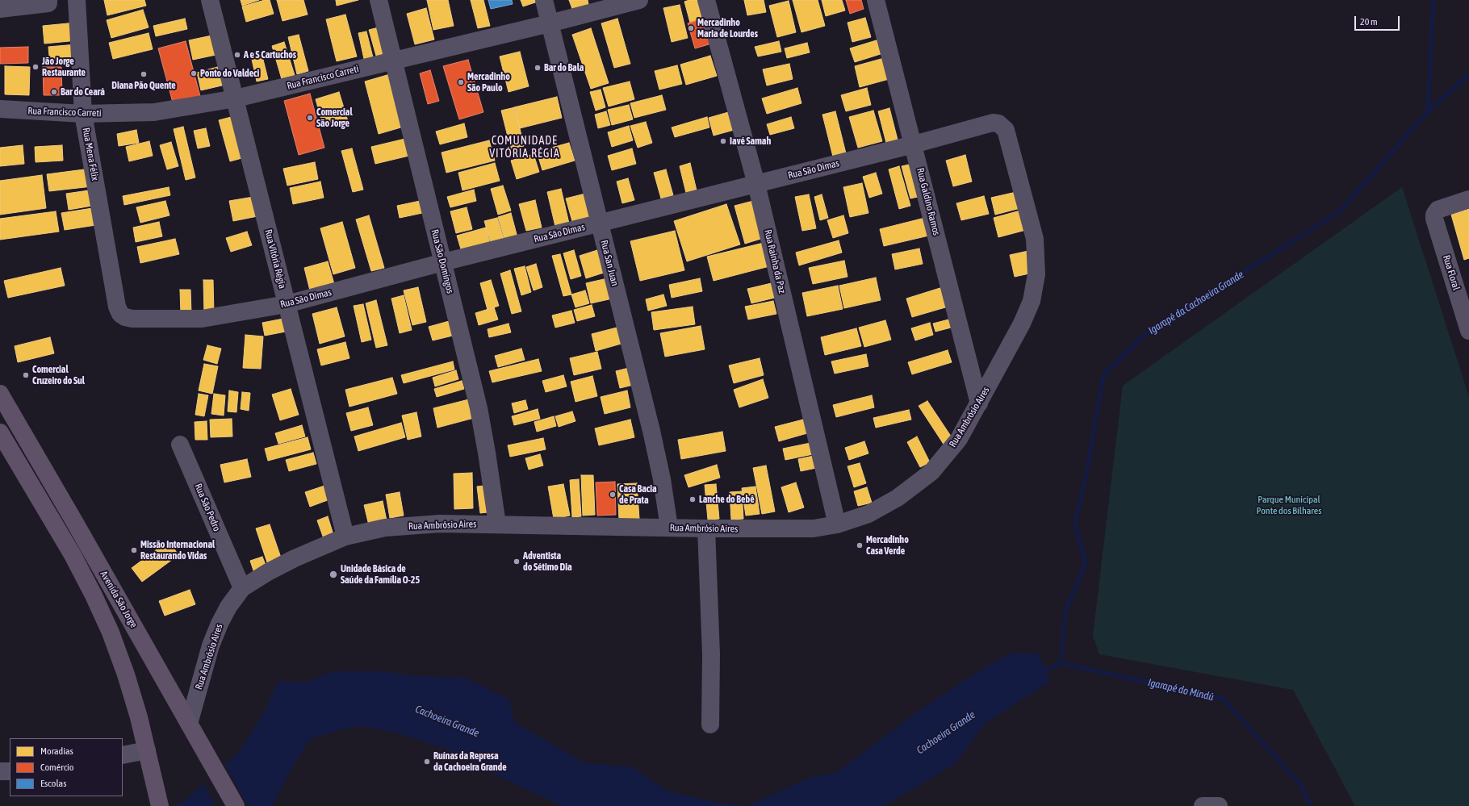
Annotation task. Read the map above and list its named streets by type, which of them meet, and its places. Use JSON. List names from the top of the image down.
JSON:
{
  "streets": {
    "main road": ["Avenida São Jorge"],
    "street": [
      "Rua Francisco Carreti",
      "Rua Mena Félix",
      "Rua São Dimas",
      "Rua Galdino Ramos",
      "Rua Vitória Régia",
      "Rua São Domingos",
      "Rua Rainha da Paz",
      "Rua San Juan",
      "Rua Floral",
      "Rua Ambrósio Aires",
      "Rua São Pedro"
    ]
  },
  "crossings": [
    ["Rua Francisco Carreti", "Rua Mena Félix"],
    ["Rua Francisco Carreti", "Rua Vitória Régia"],
    ["Rua Francisco Carreti", "Rua São Domingos"],
    ["Rua Francisco Carreti", "Rua San Juan"],
    ["Rua Mena Félix", "Rua São Dimas"],
    ["Rua São Dimas", "Rua Galdino Ramos"],
    ["Rua São Dimas", "Rua Vitória Régia"],
    ["Rua São Dimas", "Rua São Domingos"],
    ["Rua São Dimas", "Rua Rainha da Paz"],
    ["Rua São Dimas", "Rua San Juan"],
    ["Rua São Dimas", "Rua Ambrósio Aires"],
    ["Rua Galdino Ramos", "Rua Ambrósio Aires"],
    ["Rua Vitória Régia", "Rua Ambrósio Aires"],
    ["Rua São Domingos", "Rua Ambrósio Aires"],
    ["Rua Rainha da Paz", "Rua Ambrósio Aires"],
    ["Rua San Juan", "Rua Ambrósio Aires"],
    ["Rua Ambrósio Aires", "Rua São Pedro"],
    ["Rua Ambrósio Aires", "Avenida São Jorge"]
  ],
  "districts": ["COMUNIDADE VITÓRIA RÉGIA"],
  "water": ["Igarapé da Cachoeira Grande", "Igarapé do Mindú", "Cachoeira Grande"],
  "parks": ["Parque Municipal Ponte dos Bilhares"],
  "places": [
    "Mercadinho Maria de Lourdes",
    "A e S Cartuchos",
    "Jão Jorge Restaurante",
    "Bar do Bala",
    "Ponto do Valdeci",
    "Diana Pão Quente",
    "Mercadinho São Paulo",
    "Bar do Ceará",
    "Comercial São Jorge",
    "Iavé Samah",
    "Comercial Cruzeiro do Sul",
    "Casa Bacia de Prata",
    "Lanche do Bebê",
    "Mercadinho Casa Verde",
    "Missão Internacional Restaurando Vidas",
    "Adventista do Sétimo Dia",
    "Unidade Básica de Saúde da Família O-25",
    "Ruínas da Represa da Cachoeira Grande"
  ],
  "legend": ["Moradias", "Comércio", "Escolas"],
  "scale_bar": "20 m"
}
